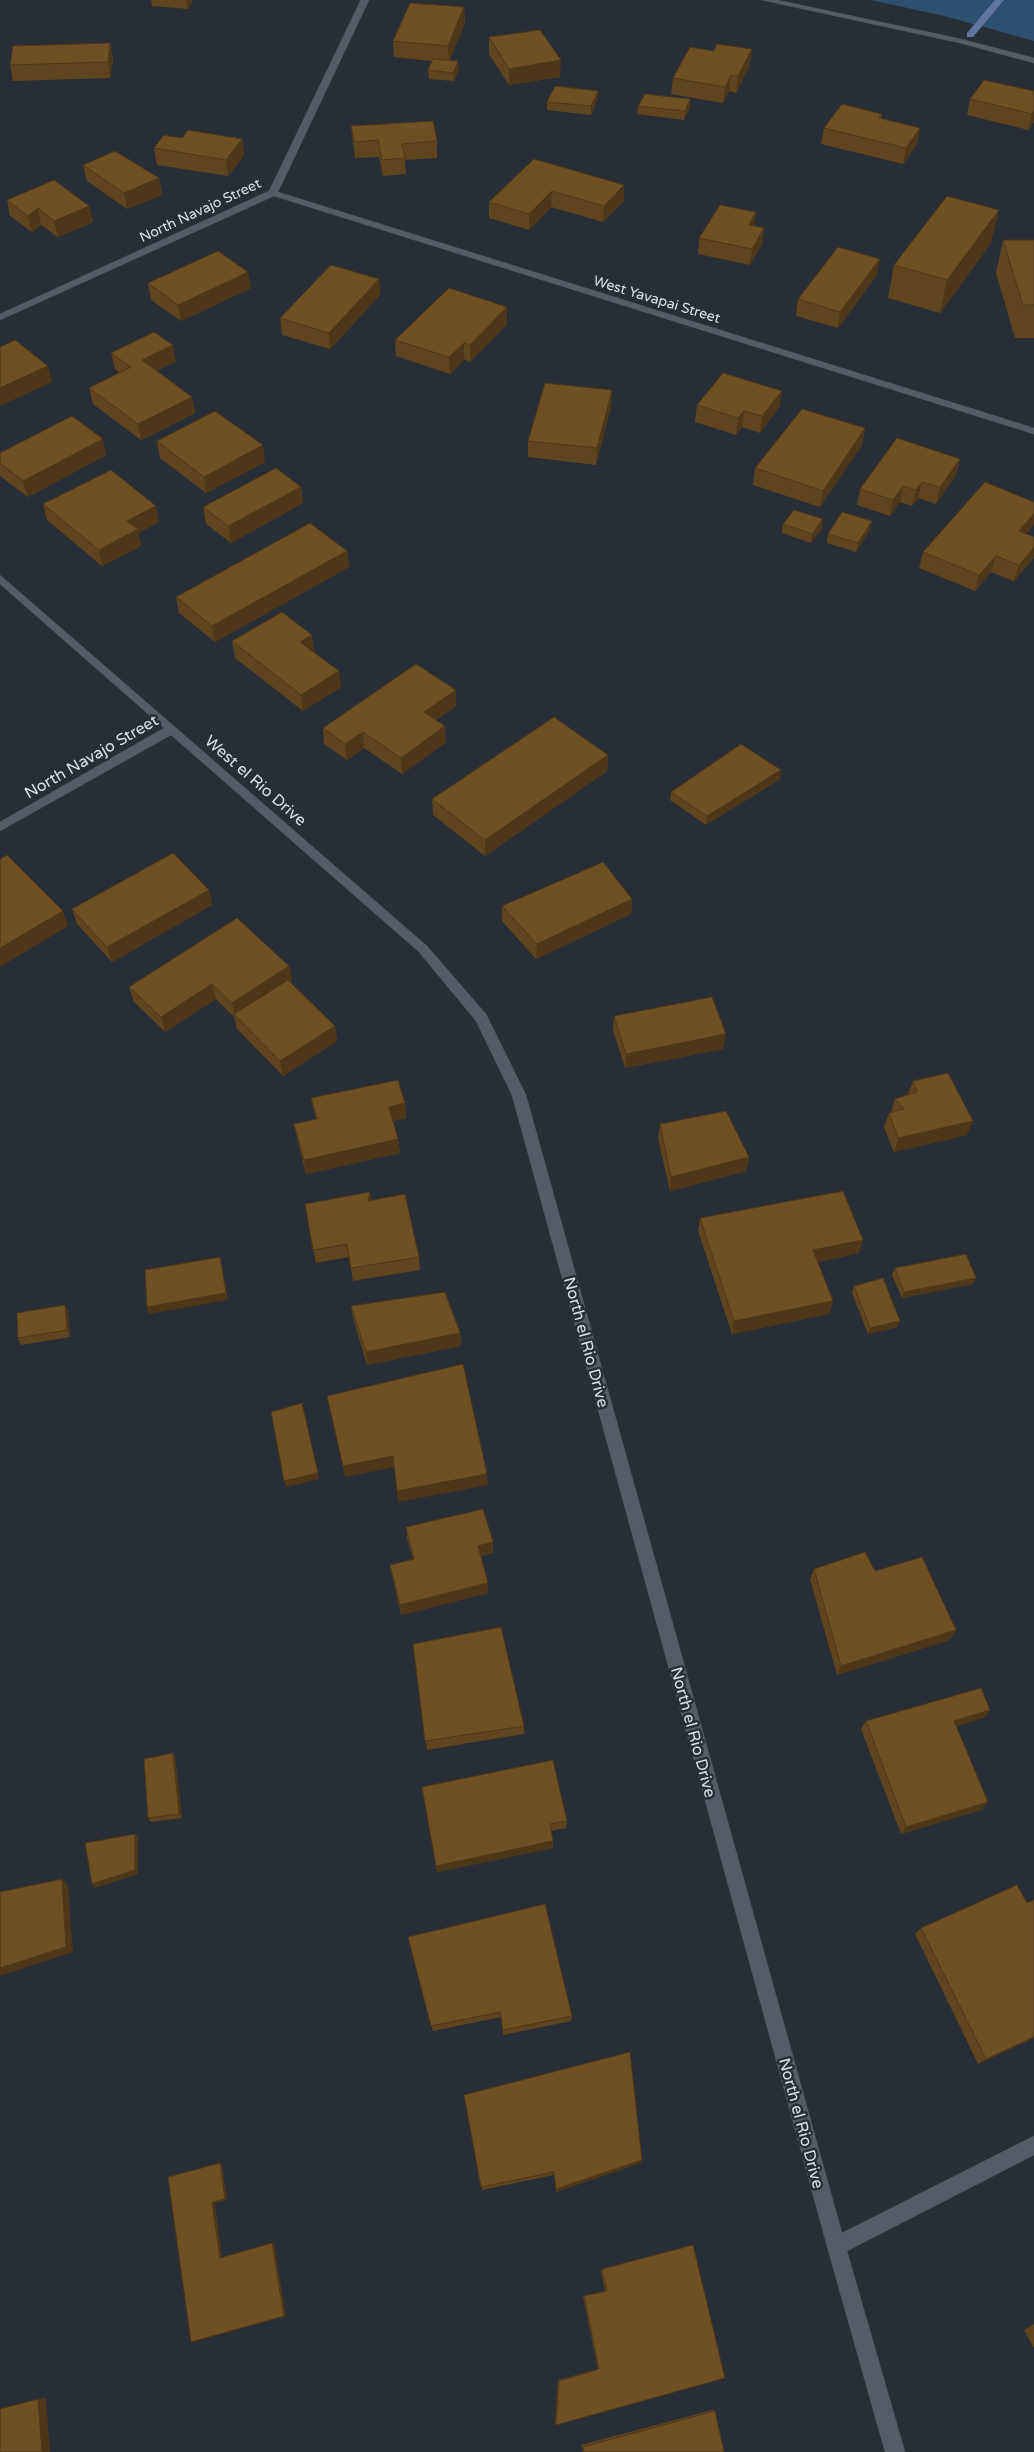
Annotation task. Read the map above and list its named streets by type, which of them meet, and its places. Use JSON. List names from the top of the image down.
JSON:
{
  "streets": {
    "street": [
      "North Navajo Street",
      "West Yavapai Street",
      "West el Rio Drive",
      "North el Rio Drive"
    ]
  },
  "crossings": [
    ["North Navajo Street", "West Yavapai Street"],
    ["North Navajo Street", "West el Rio Drive"],
    ["West el Rio Drive", "North el Rio Drive"]
  ]
}
